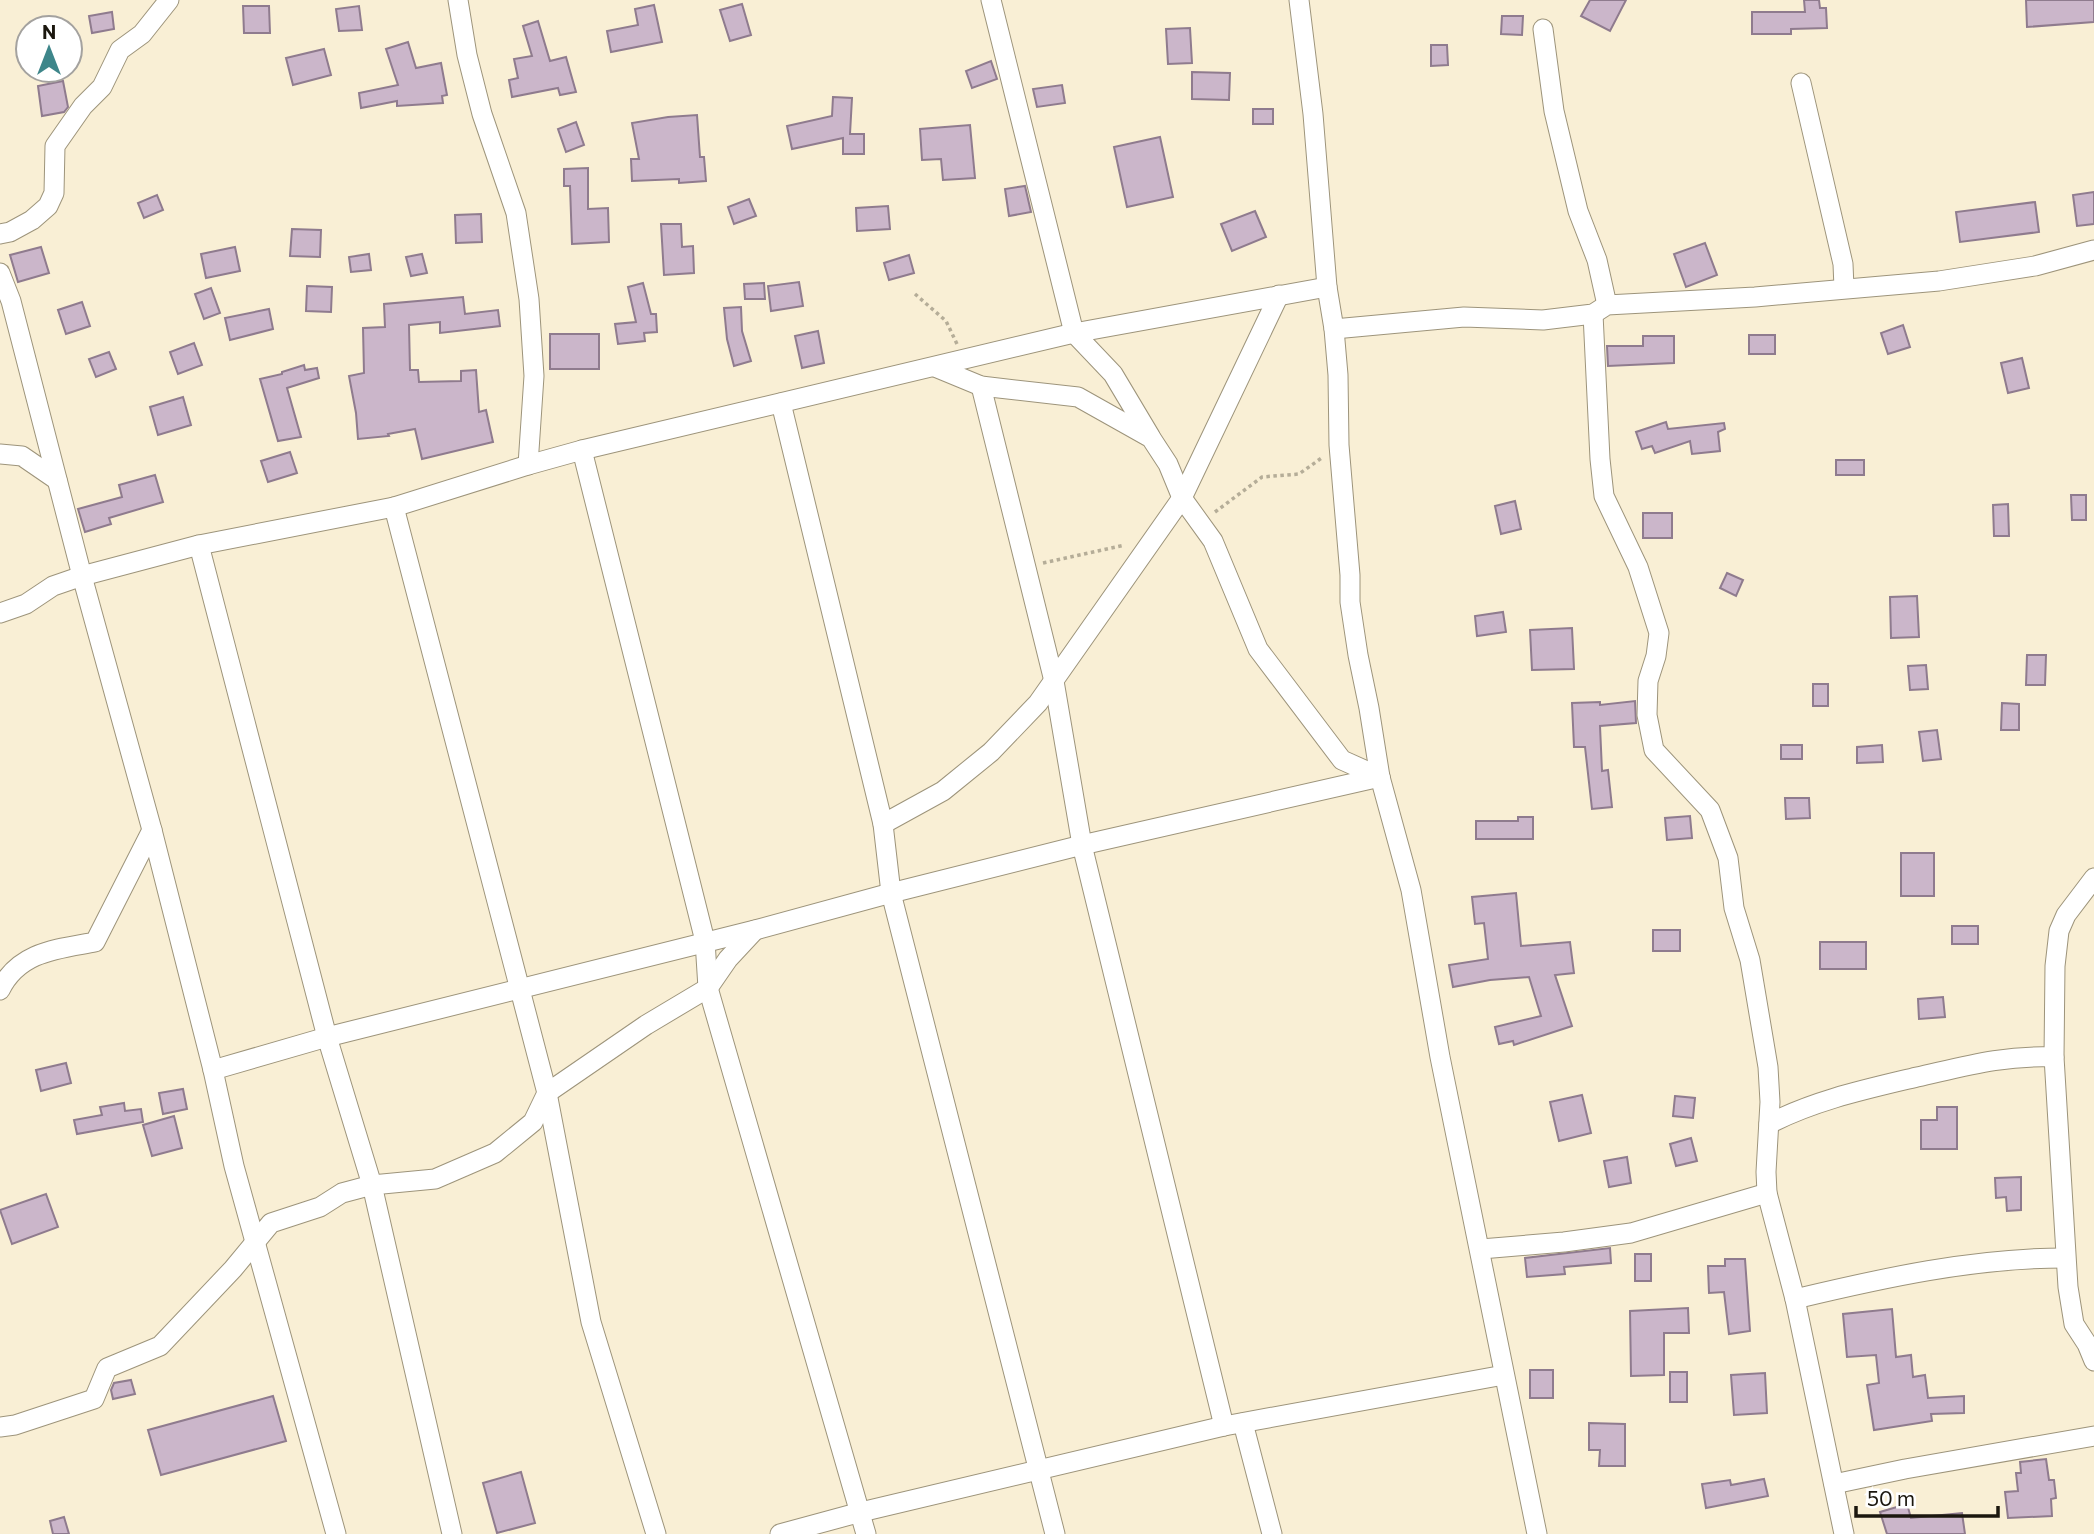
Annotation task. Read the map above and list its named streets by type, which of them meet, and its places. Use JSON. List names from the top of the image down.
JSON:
{
  "scale_bar": "50 m",
  "north": "top"
}
